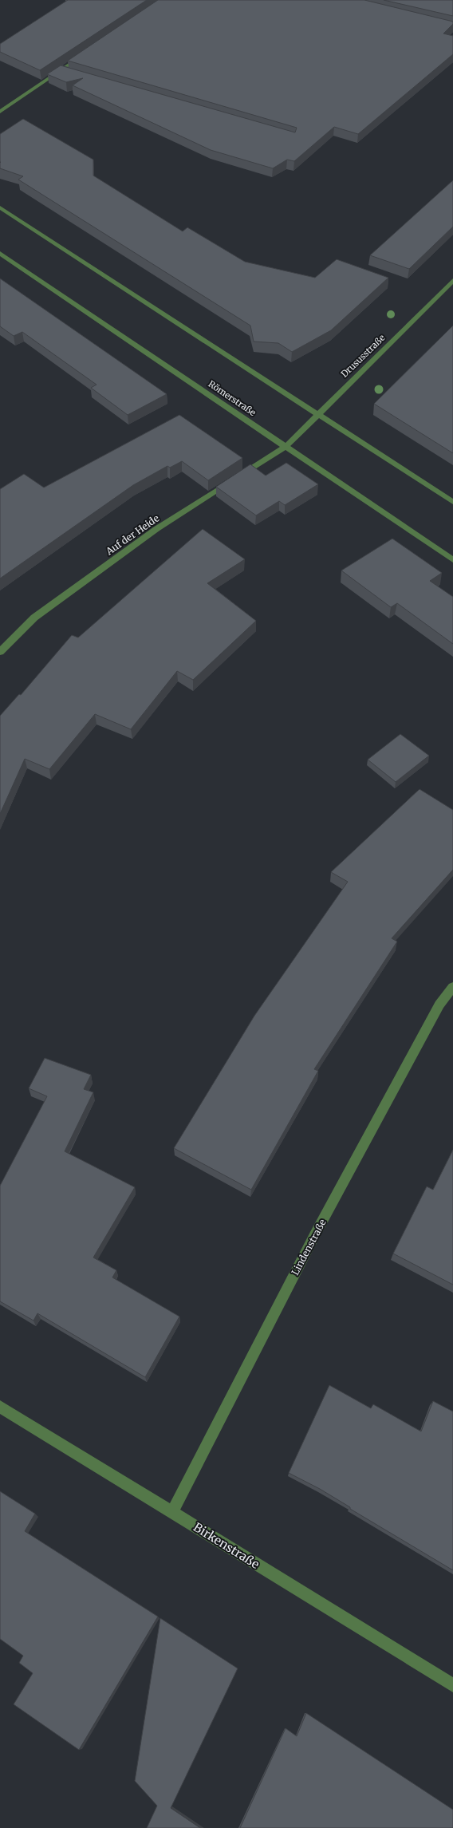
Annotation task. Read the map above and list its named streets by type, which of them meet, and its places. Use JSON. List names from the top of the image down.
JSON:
{
  "streets": {
    "street": [
      "Drususstraße",
      "Römerstraße",
      "Auf der Heide",
      "Lindenstraße",
      "Birkenstraße"
    ]
  },
  "crossings": [
    ["Drususstraße", "Römerstraße"],
    ["Drususstraße", "Auf der Heide"],
    ["Römerstraße", "Auf der Heide"],
    ["Lindenstraße", "Birkenstraße"]
  ]
}
